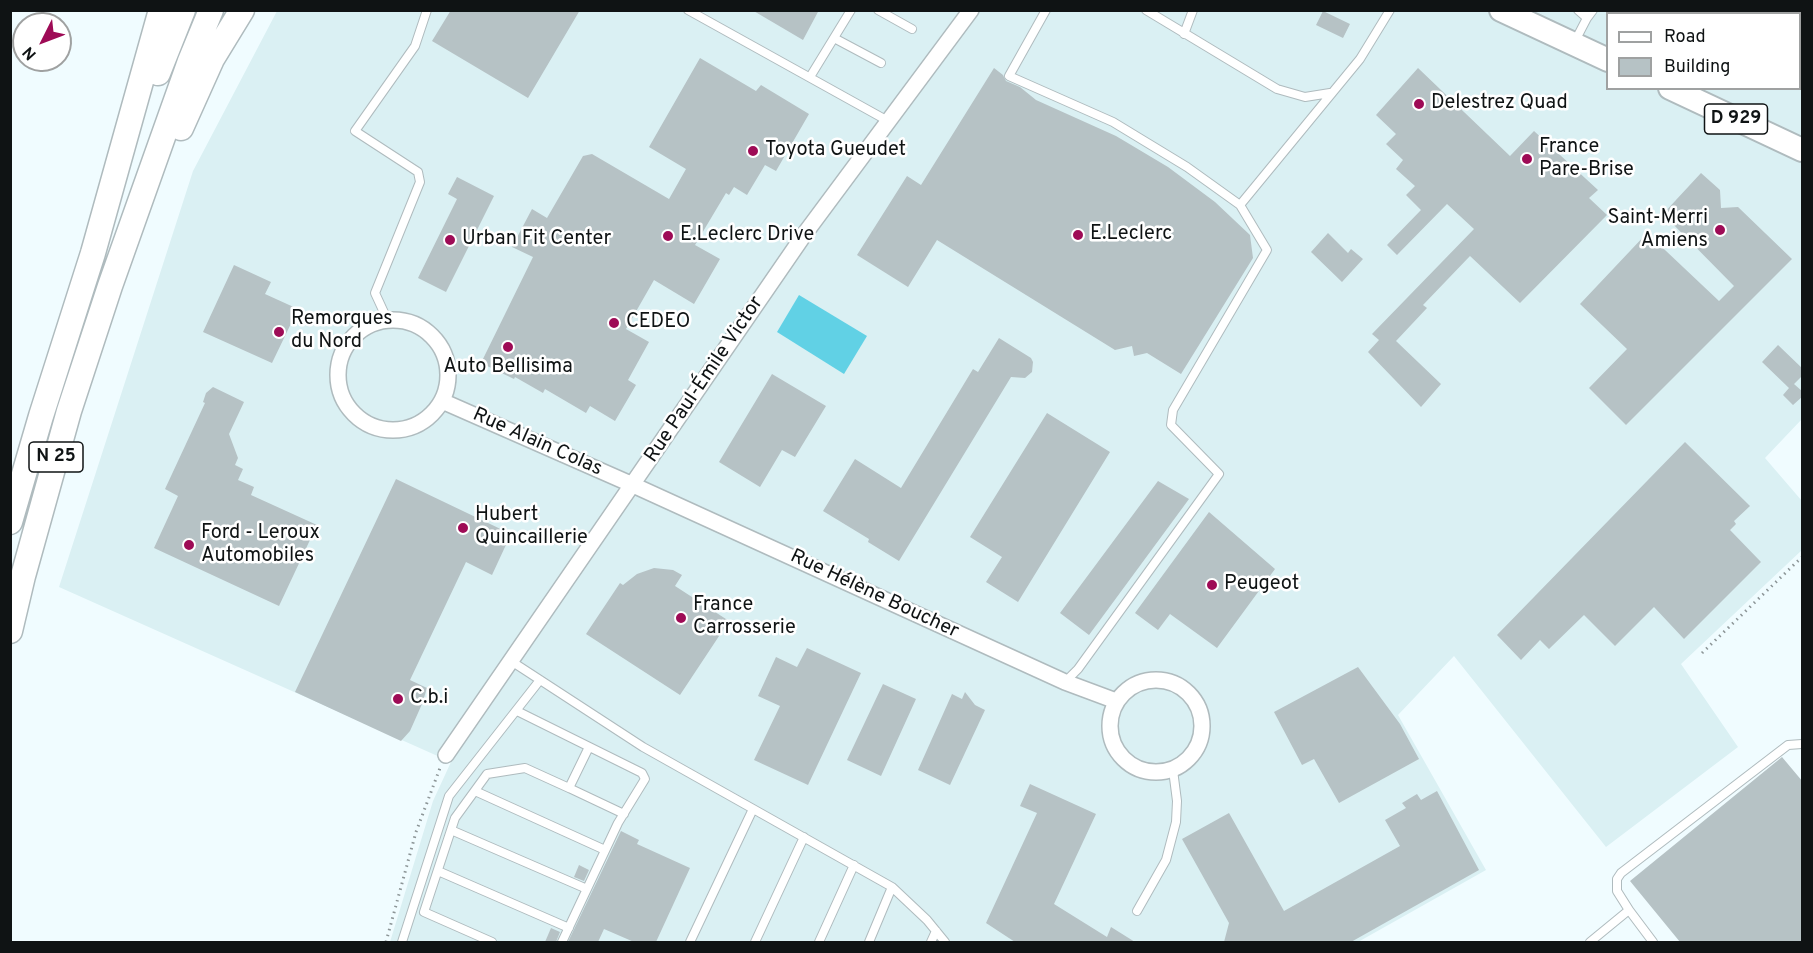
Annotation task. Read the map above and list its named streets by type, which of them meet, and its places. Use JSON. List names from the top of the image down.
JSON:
{
  "streets": {
    "highway": ["N 25"],
    "main road": ["D 929"],
    "street": ["Rue Paul-Émile Victor", "Rue Alain Colas", "Rue Hélène Boucher"]
  },
  "crossings": [
    ["Rue Paul-Émile Victor", "Rue Alain Colas"],
    ["Rue Paul-Émile Victor", "Rue Hélène Boucher"],
    ["Rue Alain Colas", "Rue Hélène Boucher"]
  ],
  "places": [
    "Delestrez Quad",
    "Toyota Gueudet",
    "France Pare-Brise",
    "Saint-Merri Amiens",
    "E.Leclerc",
    "E.Leclerc Drive",
    "Urban Fit Center",
    "CEDEO",
    "Remorques du Nord",
    "Auto Bellisima",
    "Hubert Quincaillerie",
    "Ford - Leroux Automobiles",
    "Peugeot",
    "France Carrosserie",
    "C.b.i"
  ],
  "legend": ["Road", "Building"],
  "north": "bottom left"
}
